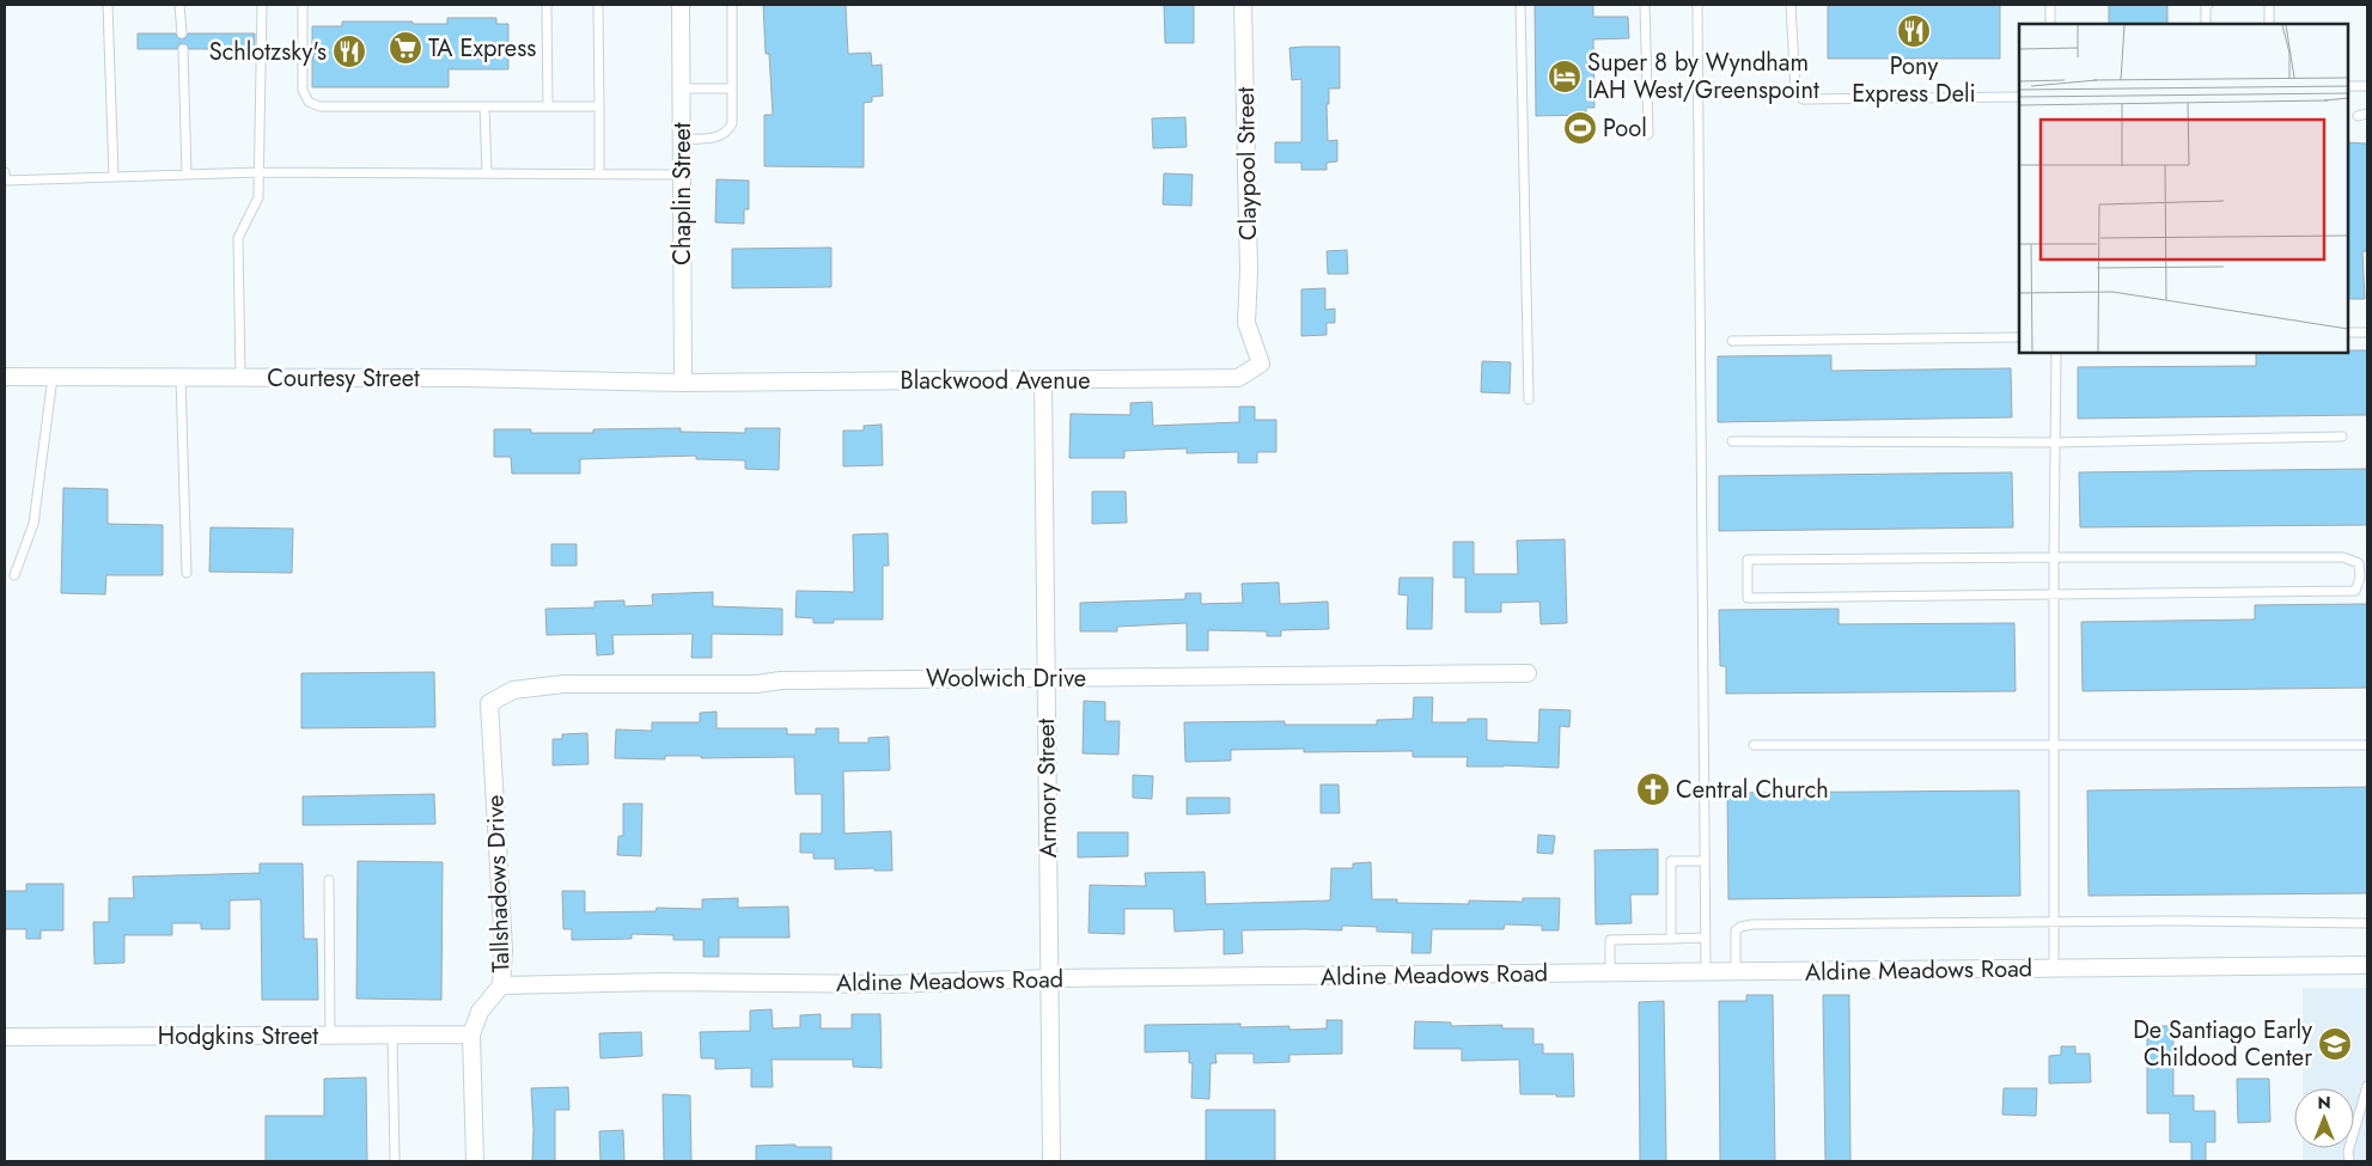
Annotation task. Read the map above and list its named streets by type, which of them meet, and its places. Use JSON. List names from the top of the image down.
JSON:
{
  "streets": {
    "street": [
      "Claypool Street",
      "Chaplin Street",
      "Courtesy Street",
      "Blackwood Avenue",
      "Woolwich Drive",
      "Armory Street",
      "Tallshadows Drive",
      "Aldine Meadows Road",
      "Hodgkins Street"
    ]
  },
  "crossings": [
    ["Claypool Street", "Blackwood Avenue"],
    ["Chaplin Street", "Courtesy Street"],
    ["Chaplin Street", "Blackwood Avenue"],
    ["Courtesy Street", "Blackwood Avenue"],
    ["Blackwood Avenue", "Armory Street"],
    ["Woolwich Drive", "Armory Street"],
    ["Woolwich Drive", "Tallshadows Drive"],
    ["Armory Street", "Aldine Meadows Road"],
    ["Tallshadows Drive", "Aldine Meadows Road"],
    ["Tallshadows Drive", "Hodgkins Street"]
  ],
  "places": {
    "restaurant": ["Pony Express Deli", "Schlotzsky's"],
    "supermarket": ["TA Express"],
    "hotel": ["Super 8 by Wyndham IAH West/Greenspoint"],
    "sports": ["Pool"],
    "church": ["Central Church"],
    "school or university": ["De Santiago Early Childood Center"]
  },
  "north": "top"
}
